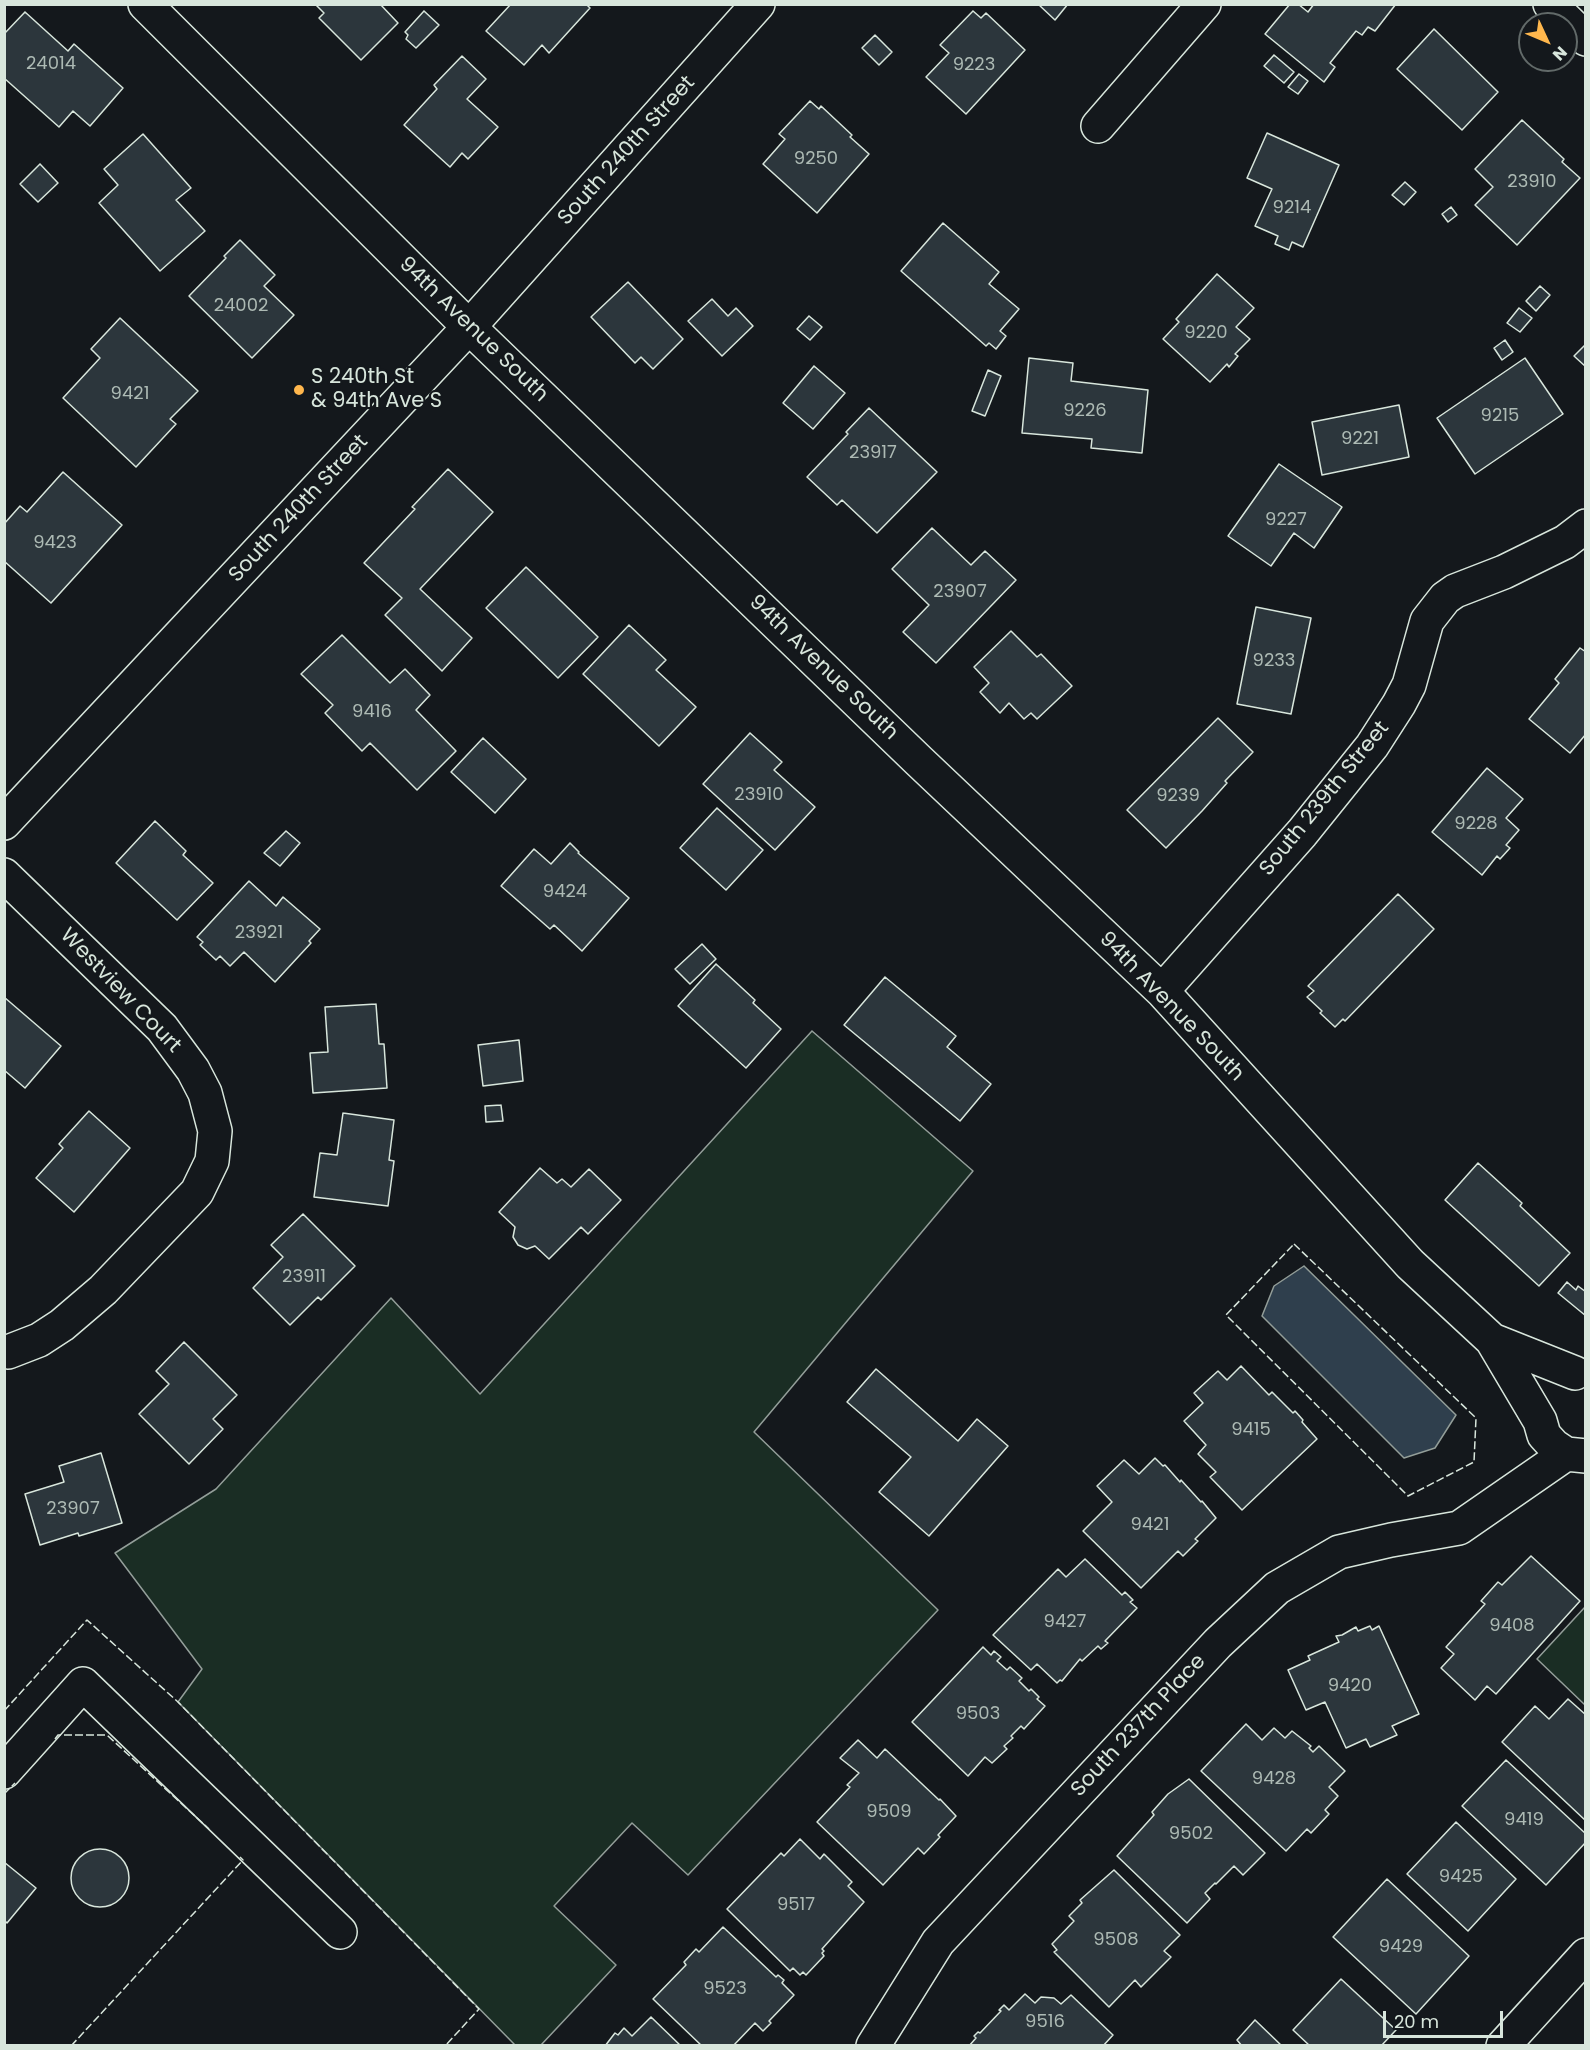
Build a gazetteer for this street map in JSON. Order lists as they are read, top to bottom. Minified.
{"streets":{"street":["South 240th Street","94th Avenue South","South 239th Street","Westview Court","South 237th Place"]},"crossings":[["South 240th Street","94th Avenue South"],["94th Avenue South","South 239th Street"],["94th Avenue South","South 237th Place"]],"places":["S 240th St & 94th Ave S"],"house_numbers":["24014","9223","9250","23910","9214","24002","9220","9421","9226","9215","9221","23917","9227","9423","23907","9233","9416","23910","9239","9228","9424","23921","23911","9415","23907","9421","9427","9408","9420","9503","9428","9509","9419","9502","9425","9517","9508","9429","9523","9516"],"scale_bar":"20 m","north":"bottom right"}
